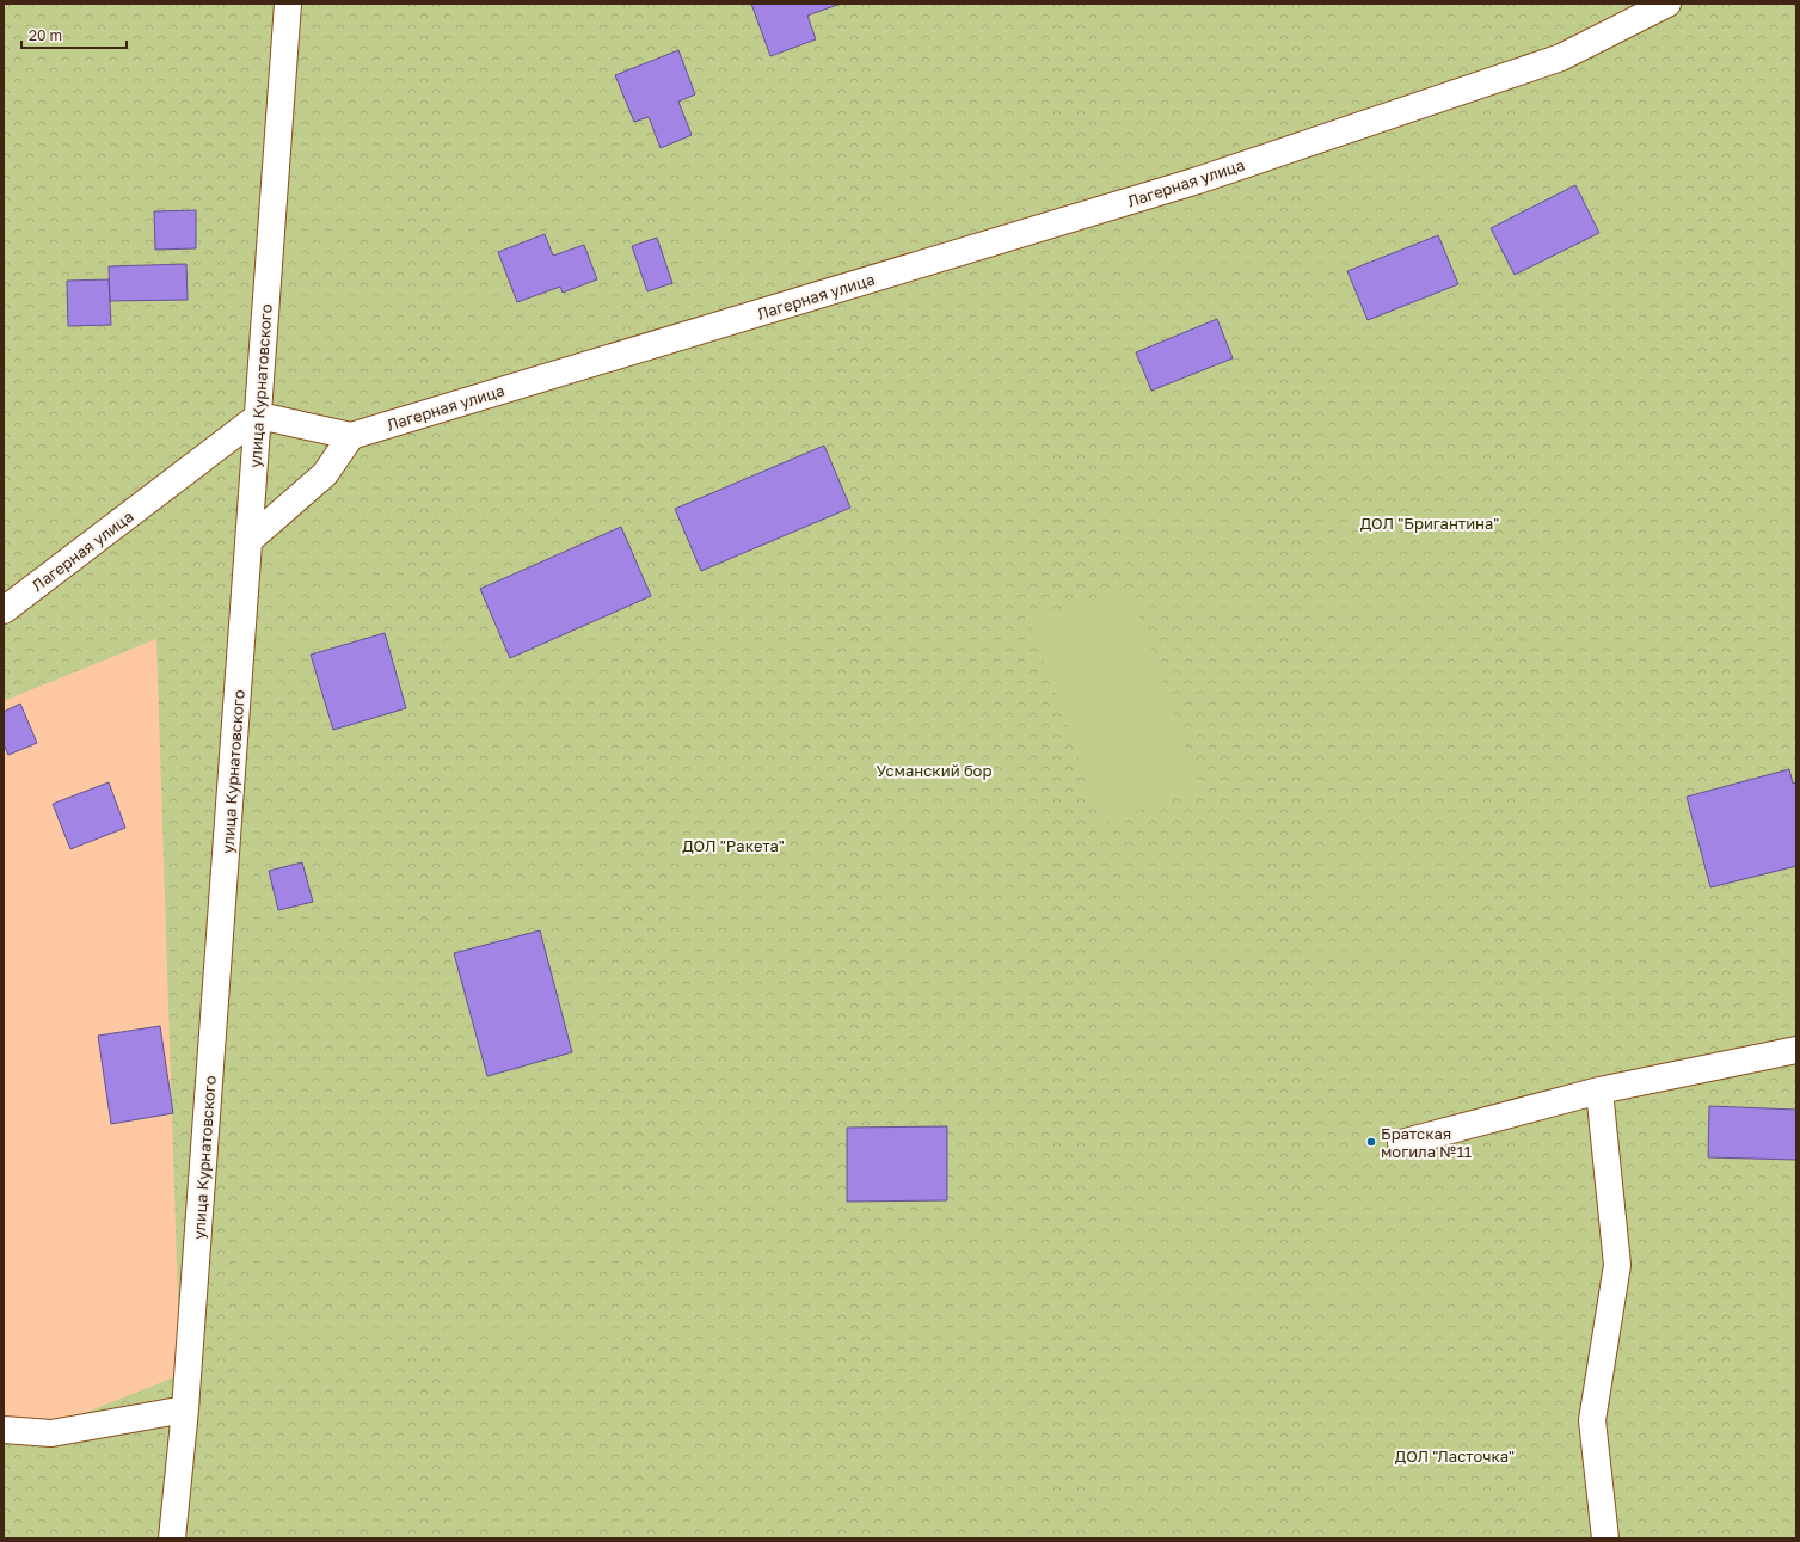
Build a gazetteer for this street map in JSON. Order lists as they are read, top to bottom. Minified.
{"streets":{"street":["Лагерная улица","улица Курнатовского"]},"crossings":[["Лагерная улица","улица Курнатовского"]],"parks":["ДОЛ \"Бригантина\"","Усманский бор","ДОЛ \"Ракета\"","ДОЛ \"Ласточка\""],"places":["Братская могила №11"],"scale_bar":"20 m"}
